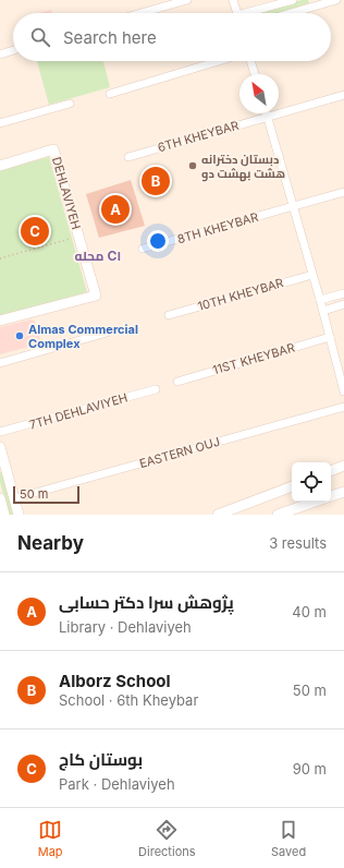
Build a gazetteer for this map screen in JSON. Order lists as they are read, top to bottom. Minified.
{"streets":{"street":["6TH KHEYBAR","DEHLAVIYEH","8TH KHEYBAR","10TH KHEYBAR","11ST KHEYBAR","7TH DEHLAVIYEH","EASTERN OUJ"]},"districts":["محله C۱"],"places":["دبستان دخترانه هشت بهشت دو","Almas Commercial Complex"],"scale_bar":"50 m","north":"top left","page":{"search":"Search here","pins":["B","A","C"],"scale":"50 m","heading":["Nearby","3 results"],"list":[{"mark":"A","name":"پژوهش سرا دکتر حسابی","note":"Library · Dehlaviyeh","value":"40 m"},{"mark":"B","name":"Alborz School","note":"School · 6th Kheybar","value":"50 m"},{"mark":"C","name":"بوستان کاج","note":"Park · Dehlaviyeh","value":"90 m"}],"nav":["Map","Directions","Saved"]}}
